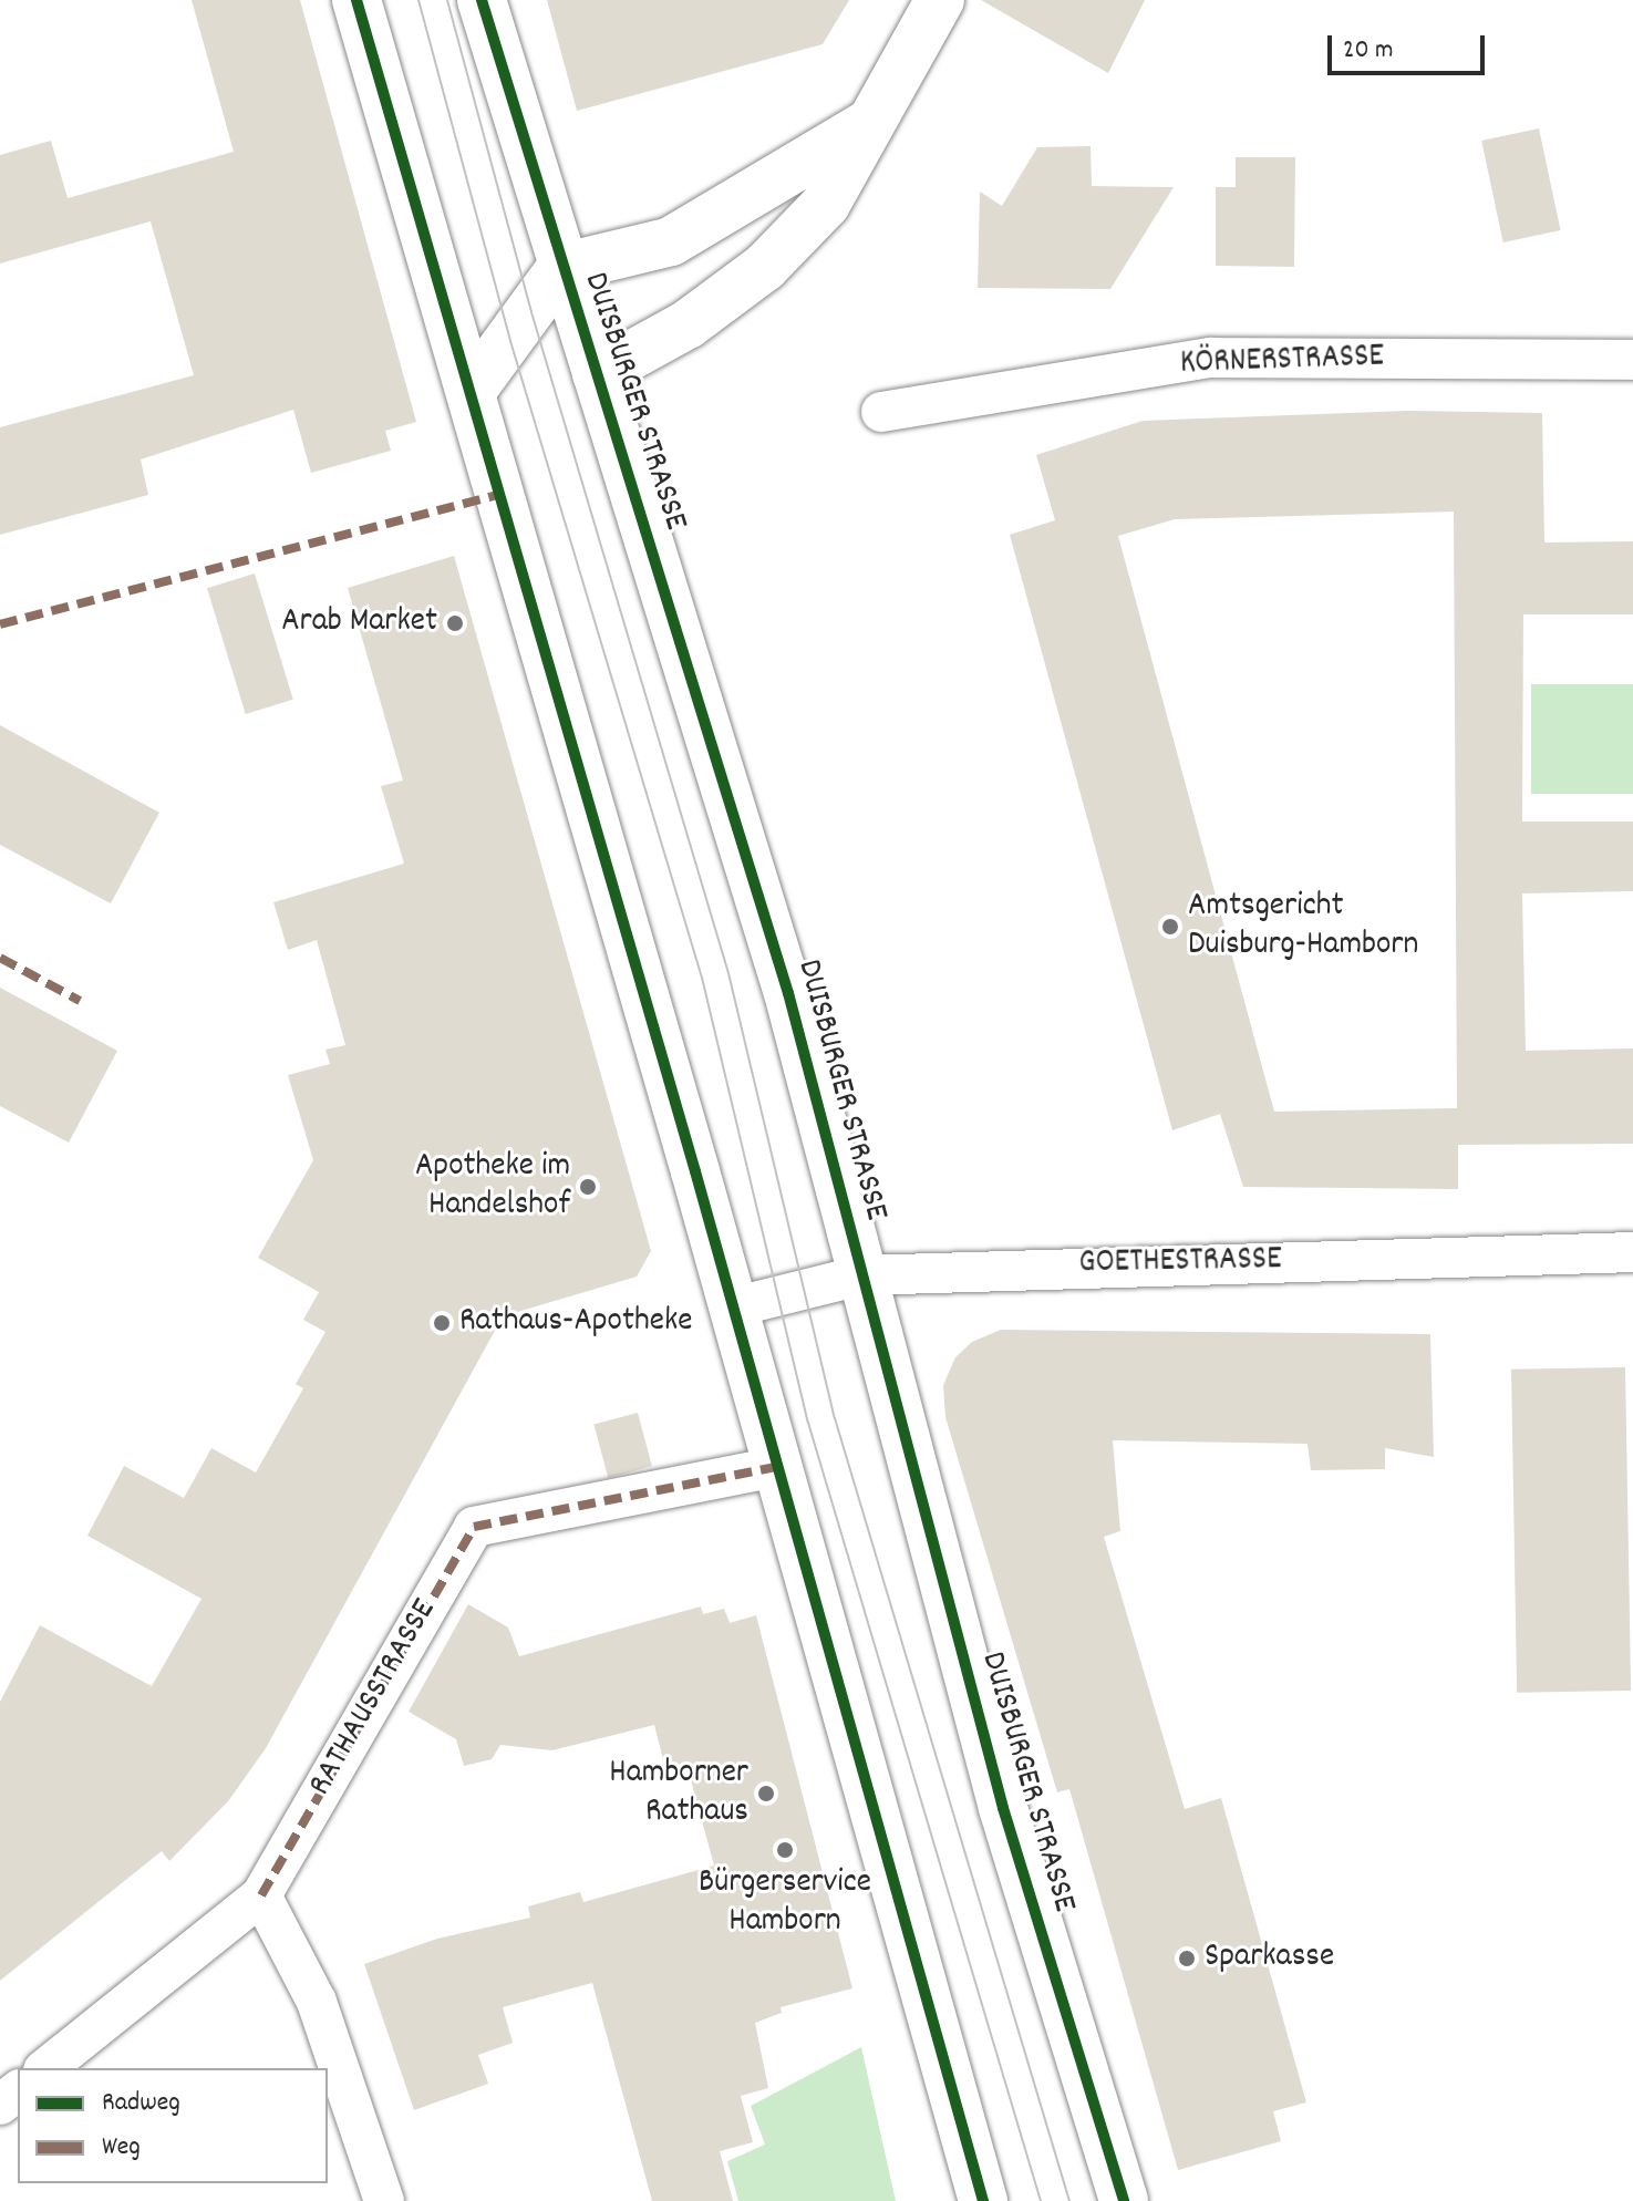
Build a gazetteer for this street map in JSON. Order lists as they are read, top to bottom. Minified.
{"streets":{"main road":["DUISBURGER STRASSE"],"street":["KÖRNERSTRASSE","GOETHESTRASSE","RATHAUSSTRASSE"]},"crossings":[["DUISBURGER STRASSE","GOETHESTRASSE"]],"places":["Arab Market","Amtsgericht Duisburg-Hamborn","Apotheke im Handelshof","Rathaus-Apotheke","Hamborner Rathaus","Bürgerservice Hamborn","Sparkasse"],"legend":["Radweg","Weg"],"scale_bar":"20 m"}
